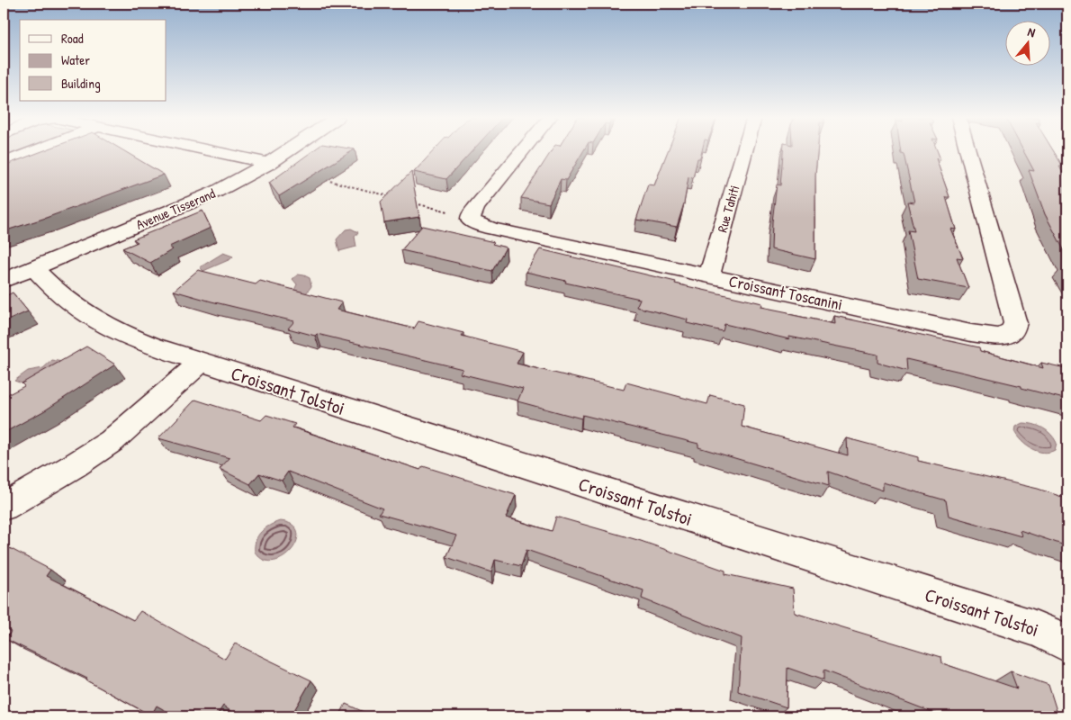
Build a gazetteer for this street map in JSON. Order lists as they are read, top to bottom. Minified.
{"streets":{"street":["Avenue Tisserand","Rue Tahiti","Croissant Toscanini","Croissant Tolstoi"]},"crossings":[["Avenue Tisserand","Croissant Tolstoi"],["Rue Tahiti","Croissant Toscanini"]],"legend":["Road","Water","Building"],"north":"top"}
